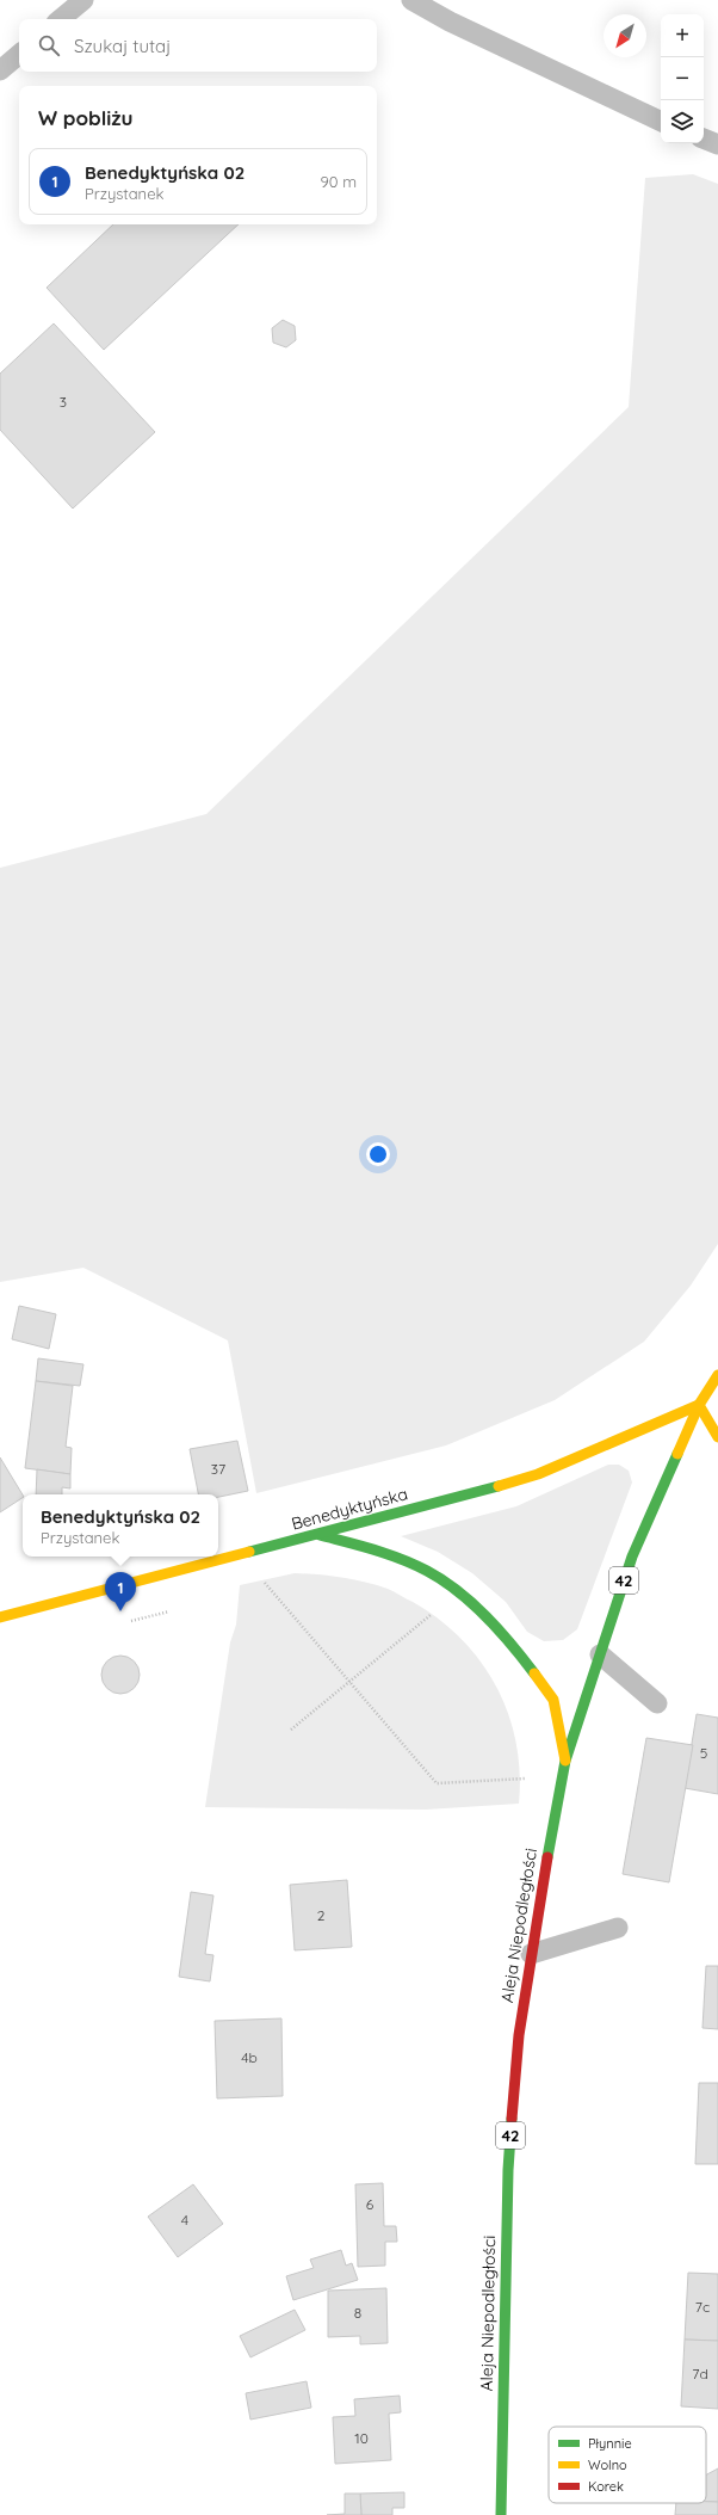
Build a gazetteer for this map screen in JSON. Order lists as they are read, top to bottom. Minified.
{"streets":{"main road":["Benedyktyńska","42","Aleja Niepodległości"]},"crossings":[["Benedyktyńska","42"],["Benedyktyńska","Aleja Niepodległości"],["42","Aleja Niepodległości"]],"house_numbers":["3","37","5","2","4b","6","4","7c","8","7d","10"],"legend":["Płynnie","Wolno","Korek"],"north":"bottom left","page":{"map_buttons":["+","−"],"search":"Szukaj tutaj","heading":"W pobliżu","list":[{"mark":"1","name":"Benedyktyńska 02","note":"Przystanek","value":"90 m"}],"popup":["Benedyktyńska 02","Przystanek"],"pins":"1"}}
